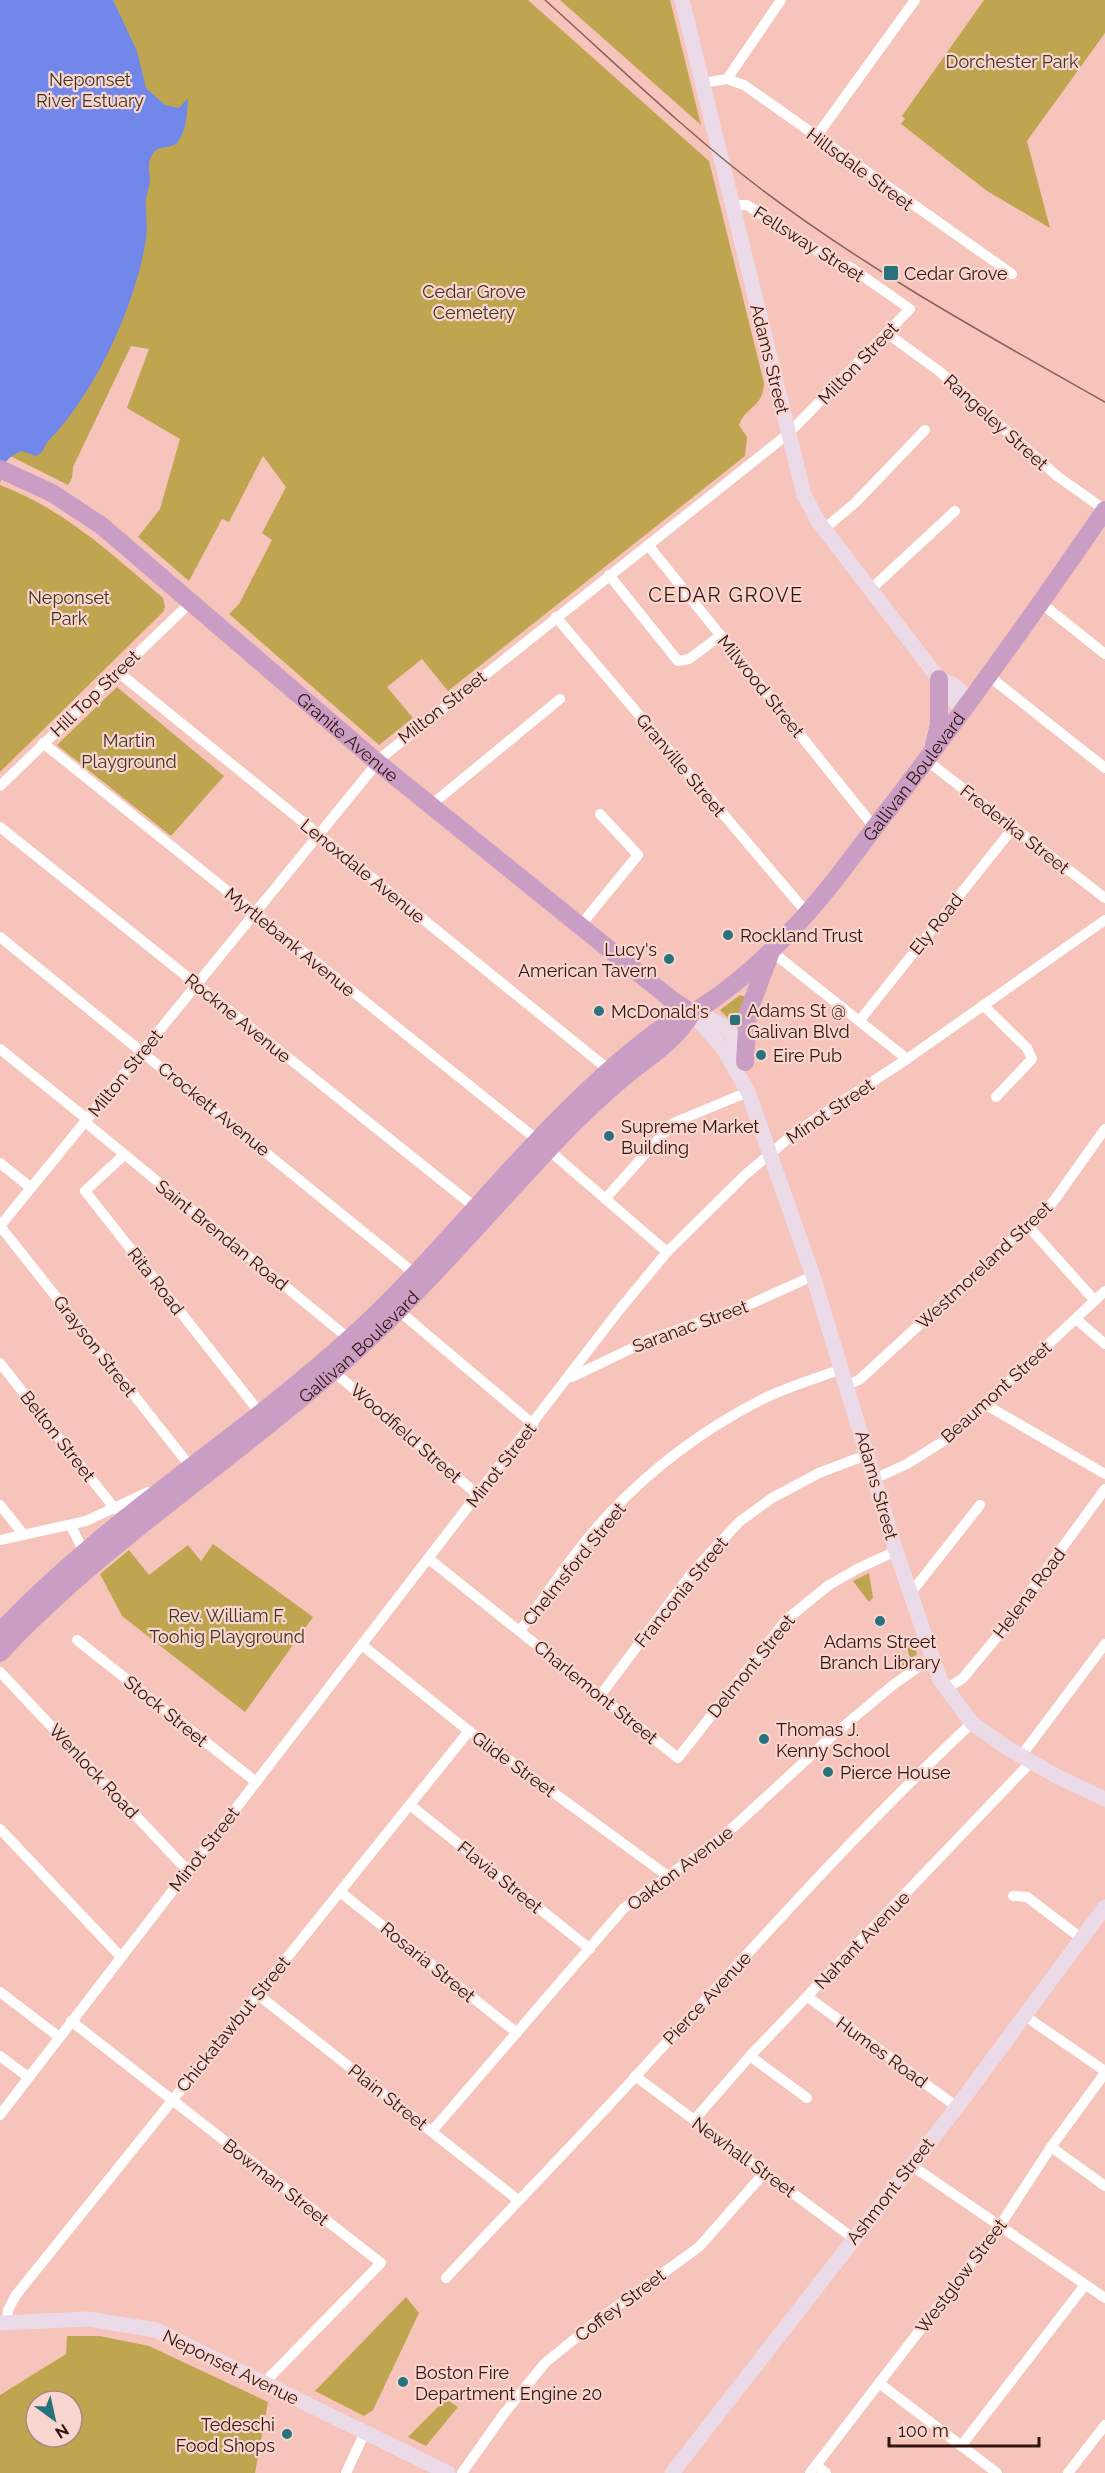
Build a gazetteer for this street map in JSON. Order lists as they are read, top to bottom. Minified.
{"streets":{"highway":["Granite Avenue","Gallivan Boulevard"],"main road":["Adams Street","Ashmont Street","Neponset Avenue"],"street":["Hillsdale Street","Fellsway Street","Milton Street","Rangeley Street","Milwood Street","Hill Top Street","Granville Street","Frederika Street","Lenoxdale Avenue","Ely Road","Myrtlebank Avenue","Rockne Avenue","Crockett Avenue","Minot Street","Saint Brendan Road","Westmoreland Street","Rita Road","Saranac Street","Grayson Street","Beaumont Street","Woodfield Street","Belton Street","Chelmsford Street","Franconia Street","Helena Road","Delmont Street","Charlemont Street","Stock Street","Glide Street","Wenlock Road","Oakton Avenue","Flavia Street","Nahant Avenue","Rosaria Street","Pierce Avenue","Chickatawbut Street","Humes Road","Plain Street","Newhall Street","Bowman Street","Westglow Street","Coffey Street"]},"crossings":[["Fellsway Street","Adams Street"],["Fellsway Street","Milton Street"],["Adams Street","Milton Street"],["Adams Street","Granite Avenue"],["Adams Street","Gallivan Boulevard"],["Adams Street","Minot Street"],["Adams Street","Westmoreland Street"],["Adams Street","Saranac Street"],["Adams Street","Beaumont Street"],["Adams Street","Chelmsford Street"],["Adams Street","Franconia Street"],["Adams Street","Helena Road"],["Adams Street","Delmont Street"],["Adams Street","Oakton Avenue"],["Adams Street","Nahant Avenue"],["Adams Street","Pierce Avenue"],["Milton Street","Rangeley Street"],["Milton Street","Milwood Street"],["Milton Street","Granite Avenue"],["Milton Street","Granville Street"],["Milton Street","Lenoxdale Avenue"],["Milton Street","Myrtlebank Avenue"],["Milton Street","Rockne Avenue"],["Milton Street","Crockett Avenue"],["Milton Street","Saint Brendan Road"],["Milton Street","Grayson Street"],["Rangeley Street","Gallivan Boulevard"],["Milwood Street","Gallivan Boulevard"],["Hill Top Street","Granite Avenue"],["Hill Top Street","Lenoxdale Avenue"],["Hill Top Street","Myrtlebank Avenue"],["Granite Avenue","Gallivan Boulevard"],["Granville Street","Gallivan Boulevard"],["Gallivan Boulevard","Frederika Street"],["Gallivan Boulevard","Lenoxdale Avenue"],["Gallivan Boulevard","Myrtlebank Avenue"],["Gallivan Boulevard","Rockne Avenue"],["Gallivan Boulevard","Crockett Avenue"],["Gallivan Boulevard","Saint Brendan Road"],["Gallivan Boulevard","Rita Road"],["Gallivan Boulevard","Grayson Street"],["Gallivan Boulevard","Woodfield Street"],["Gallivan Boulevard","Belton Street"],["Frederika Street","Ely Road"],["Myrtlebank Avenue","Minot Street"],["Minot Street","Saranac Street"],["Minot Street","Woodfield Street"],["Minot Street","Charlemont Street"],["Minot Street","Stock Street"],["Minot Street","Glide Street"],["Minot Street","Wenlock Road"],["Minot Street","Bowman Street"],["Saint Brendan Road","Rita Road"],["Chelmsford Street","Charlemont Street"],["Franconia Street","Charlemont Street"],["Delmont Street","Charlemont Street"],["Glide Street","Oakton Avenue"],["Glide Street","Chickatawbut Street"],["Oakton Avenue","Flavia Street"],["Oakton Avenue","Rosaria Street"],["Oakton Avenue","Plain Street"],["Flavia Street","Chickatawbut Street"],["Nahant Avenue","Humes Road"],["Nahant Avenue","Newhall Street"],["Rosaria Street","Chickatawbut Street"],["Pierce Avenue","Plain Street"],["Pierce Avenue","Newhall Street"],["Chickatawbut Street","Plain Street"],["Chickatawbut Street","Bowman Street"],["Chickatawbut Street","Neponset Avenue"],["Humes Road","Ashmont Street"],["Newhall Street","Ashmont Street"],["Newhall Street","Coffey Street"],["Bowman Street","Neponset Avenue"]],"districts":["CEDAR GROVE"],"parks":["Dorchester Park","Neponset River Estuary","Cedar Grove Cemetery","Neponset Park","Martin Playground","Rev. William F. Toohig Playground"],"places":{"transit":["Cedar Grove","Adams St @ Galivan Blvd"],"other":["Rockland Trust","Lucy's American Tavern","McDonald's","Eire Pub","Supreme Market Building","Adams Street Branch Library","Thomas J. Kenny School","Pierce House","Boston Fire Department Engine 20","Tedeschi Food Shops"]},"scale_bar":"100 m","north":"bottom right"}
